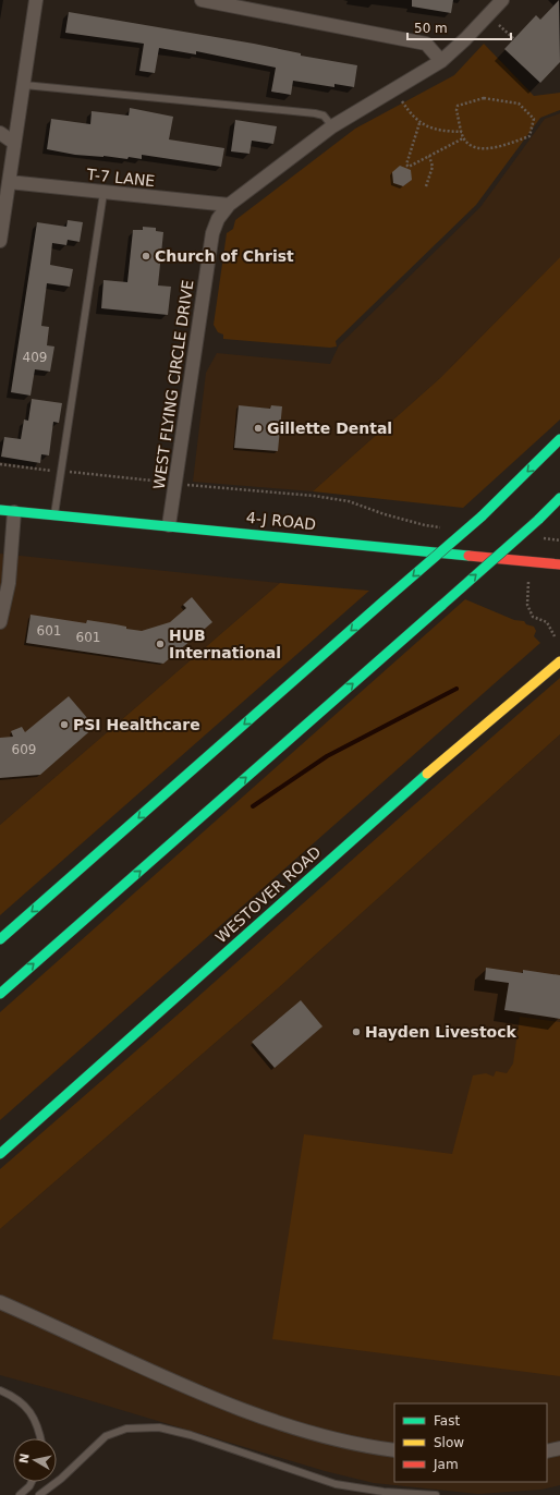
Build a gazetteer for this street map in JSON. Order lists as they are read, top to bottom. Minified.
{"streets":{"main road":["4-J ROAD","WESTOVER ROAD"],"street":["T-7 LANE","WEST FLYING CIRCLE DRIVE"]},"crossings":[["T-7 LANE","WEST FLYING CIRCLE DRIVE"],["WEST FLYING CIRCLE DRIVE","4-J ROAD"]],"places":["Church of Christ","Gillette Dental","HUB International","PSI Healthcare","Hayden Livestock"],"house_numbers":["409","601","601","609"],"legend":["Fast","Slow","Jam"],"scale_bar":"50 m","north":"left"}
